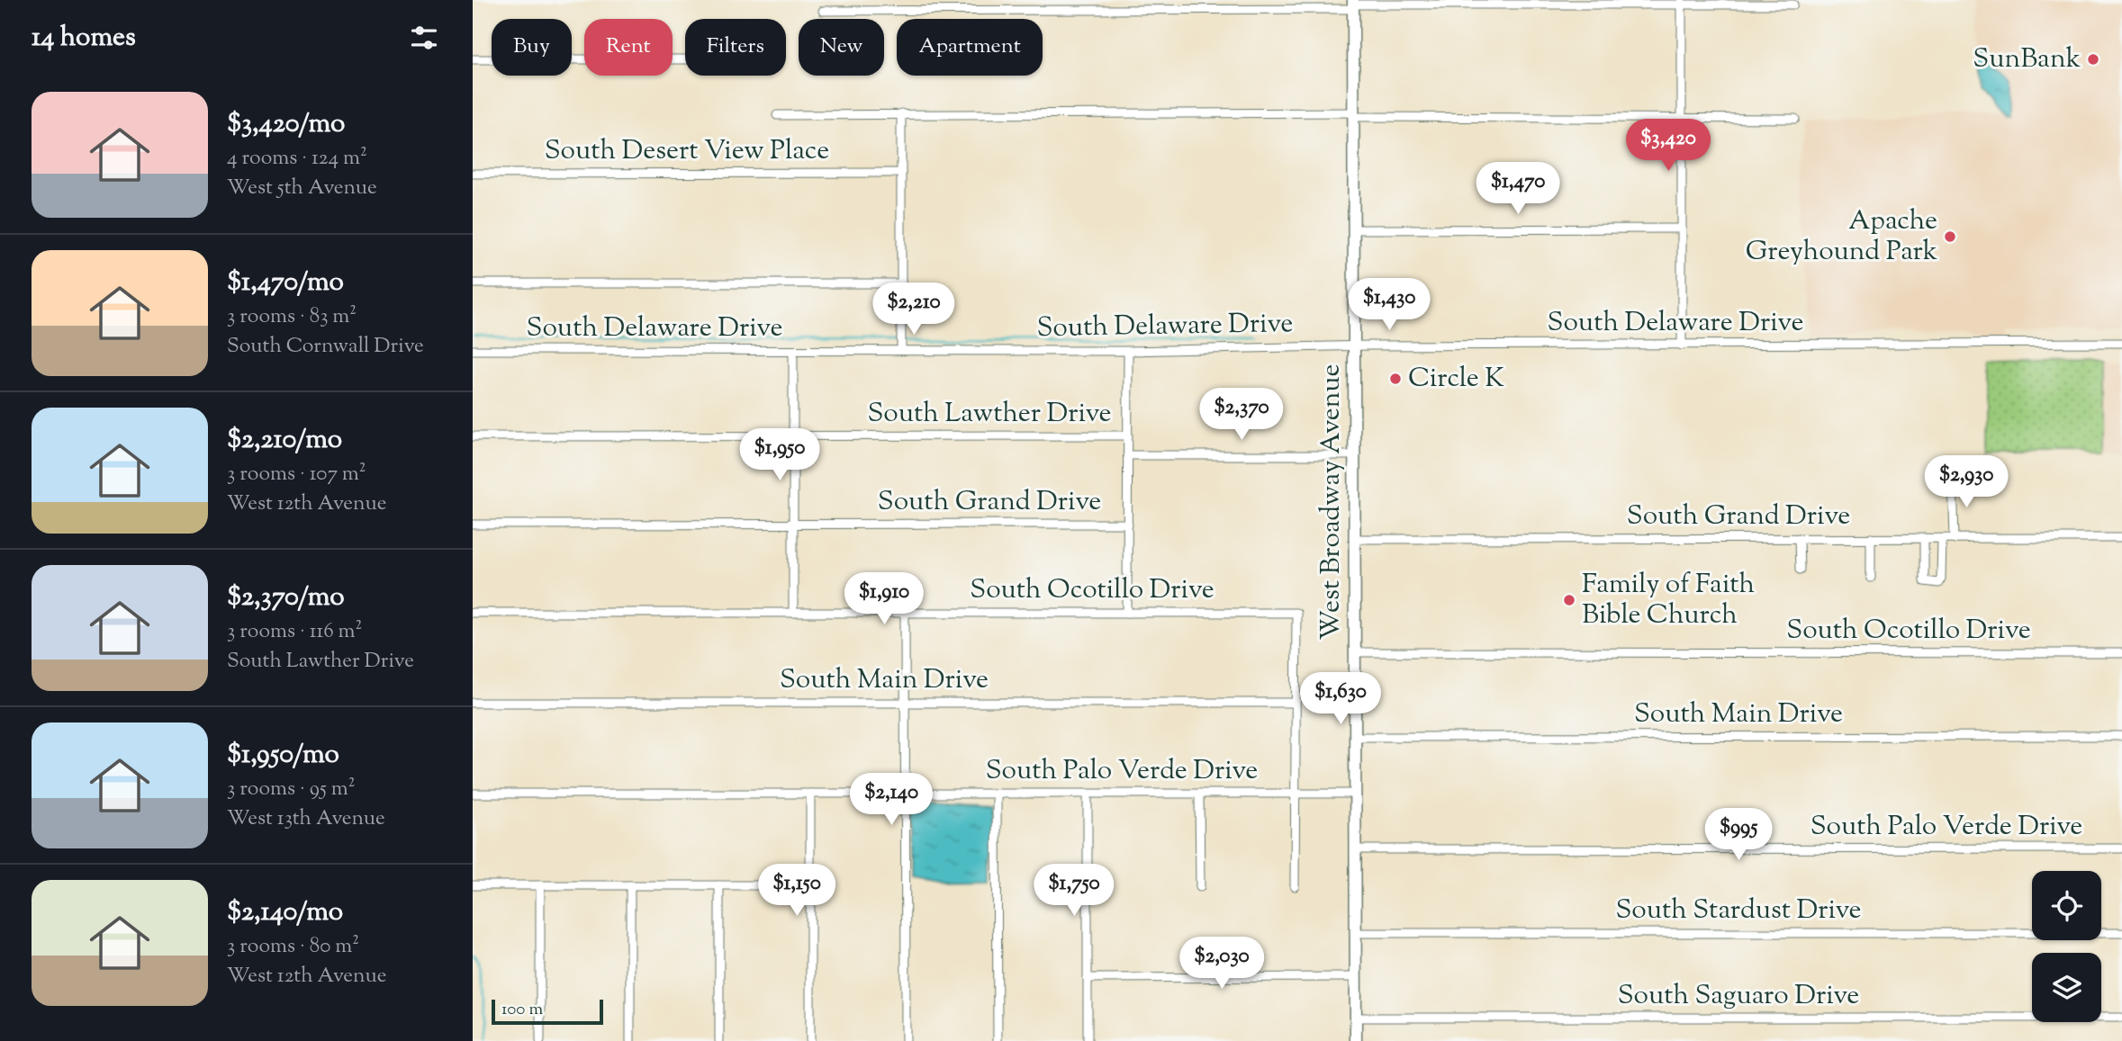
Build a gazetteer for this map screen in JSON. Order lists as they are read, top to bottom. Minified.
{"streets":{"main road":["West Broadway Avenue"],"street":["South Desert View Place","South Delaware Drive","South Lawther Drive","South Grand Drive","South Ocotillo Drive","South Main Drive","South Palo Verde Drive","South Stardust Drive","South Saguaro Drive"]},"crossings":[["South Delaware Drive","West Broadway Avenue"],["South Lawther Drive","West Broadway Avenue"],["South Grand Drive","West Broadway Avenue"],["West Broadway Avenue","South Ocotillo Drive"],["West Broadway Avenue","South Main Drive"],["West Broadway Avenue","South Palo Verde Drive"],["West Broadway Avenue","South Stardust Drive"],["West Broadway Avenue","South Saguaro Drive"],["South Ocotillo Drive","South Main Drive"]],"places":["SunBank","Apache Greyhound Park","Circle K","Family of Faith Bible Church"],"scale_bar":"100 m","page":{"heading":"14 homes","chip":["Buy","Rent","Filters","New","Apartment"],"list":[{"name":"$3,420/mo","note":"4 rooms · 124 m² · West 5th Avenue"},{"name":"$1,470/mo","note":"3 rooms · 83 m² · South Cornwall Drive"},{"name":"$2,210/mo","note":"3 rooms · 107 m² · West 12th Avenue"},{"name":"$2,370/mo","note":"3 rooms · 116 m² · South Lawther Drive"},{"name":"$1,950/mo","note":"3 rooms · 95 m² · West 13th Avenue"},{"name":"$2,140/mo","note":"3 rooms · 80 m² · West 12th Avenue"}],"price":["$3,420","$1,470","$1,430","$2,210","$2,370","$1,950","$2,930","$1,910","$1,630","$2,140","$995","$1,150","$1,750","$2,030"],"scale":"100 m"}}
